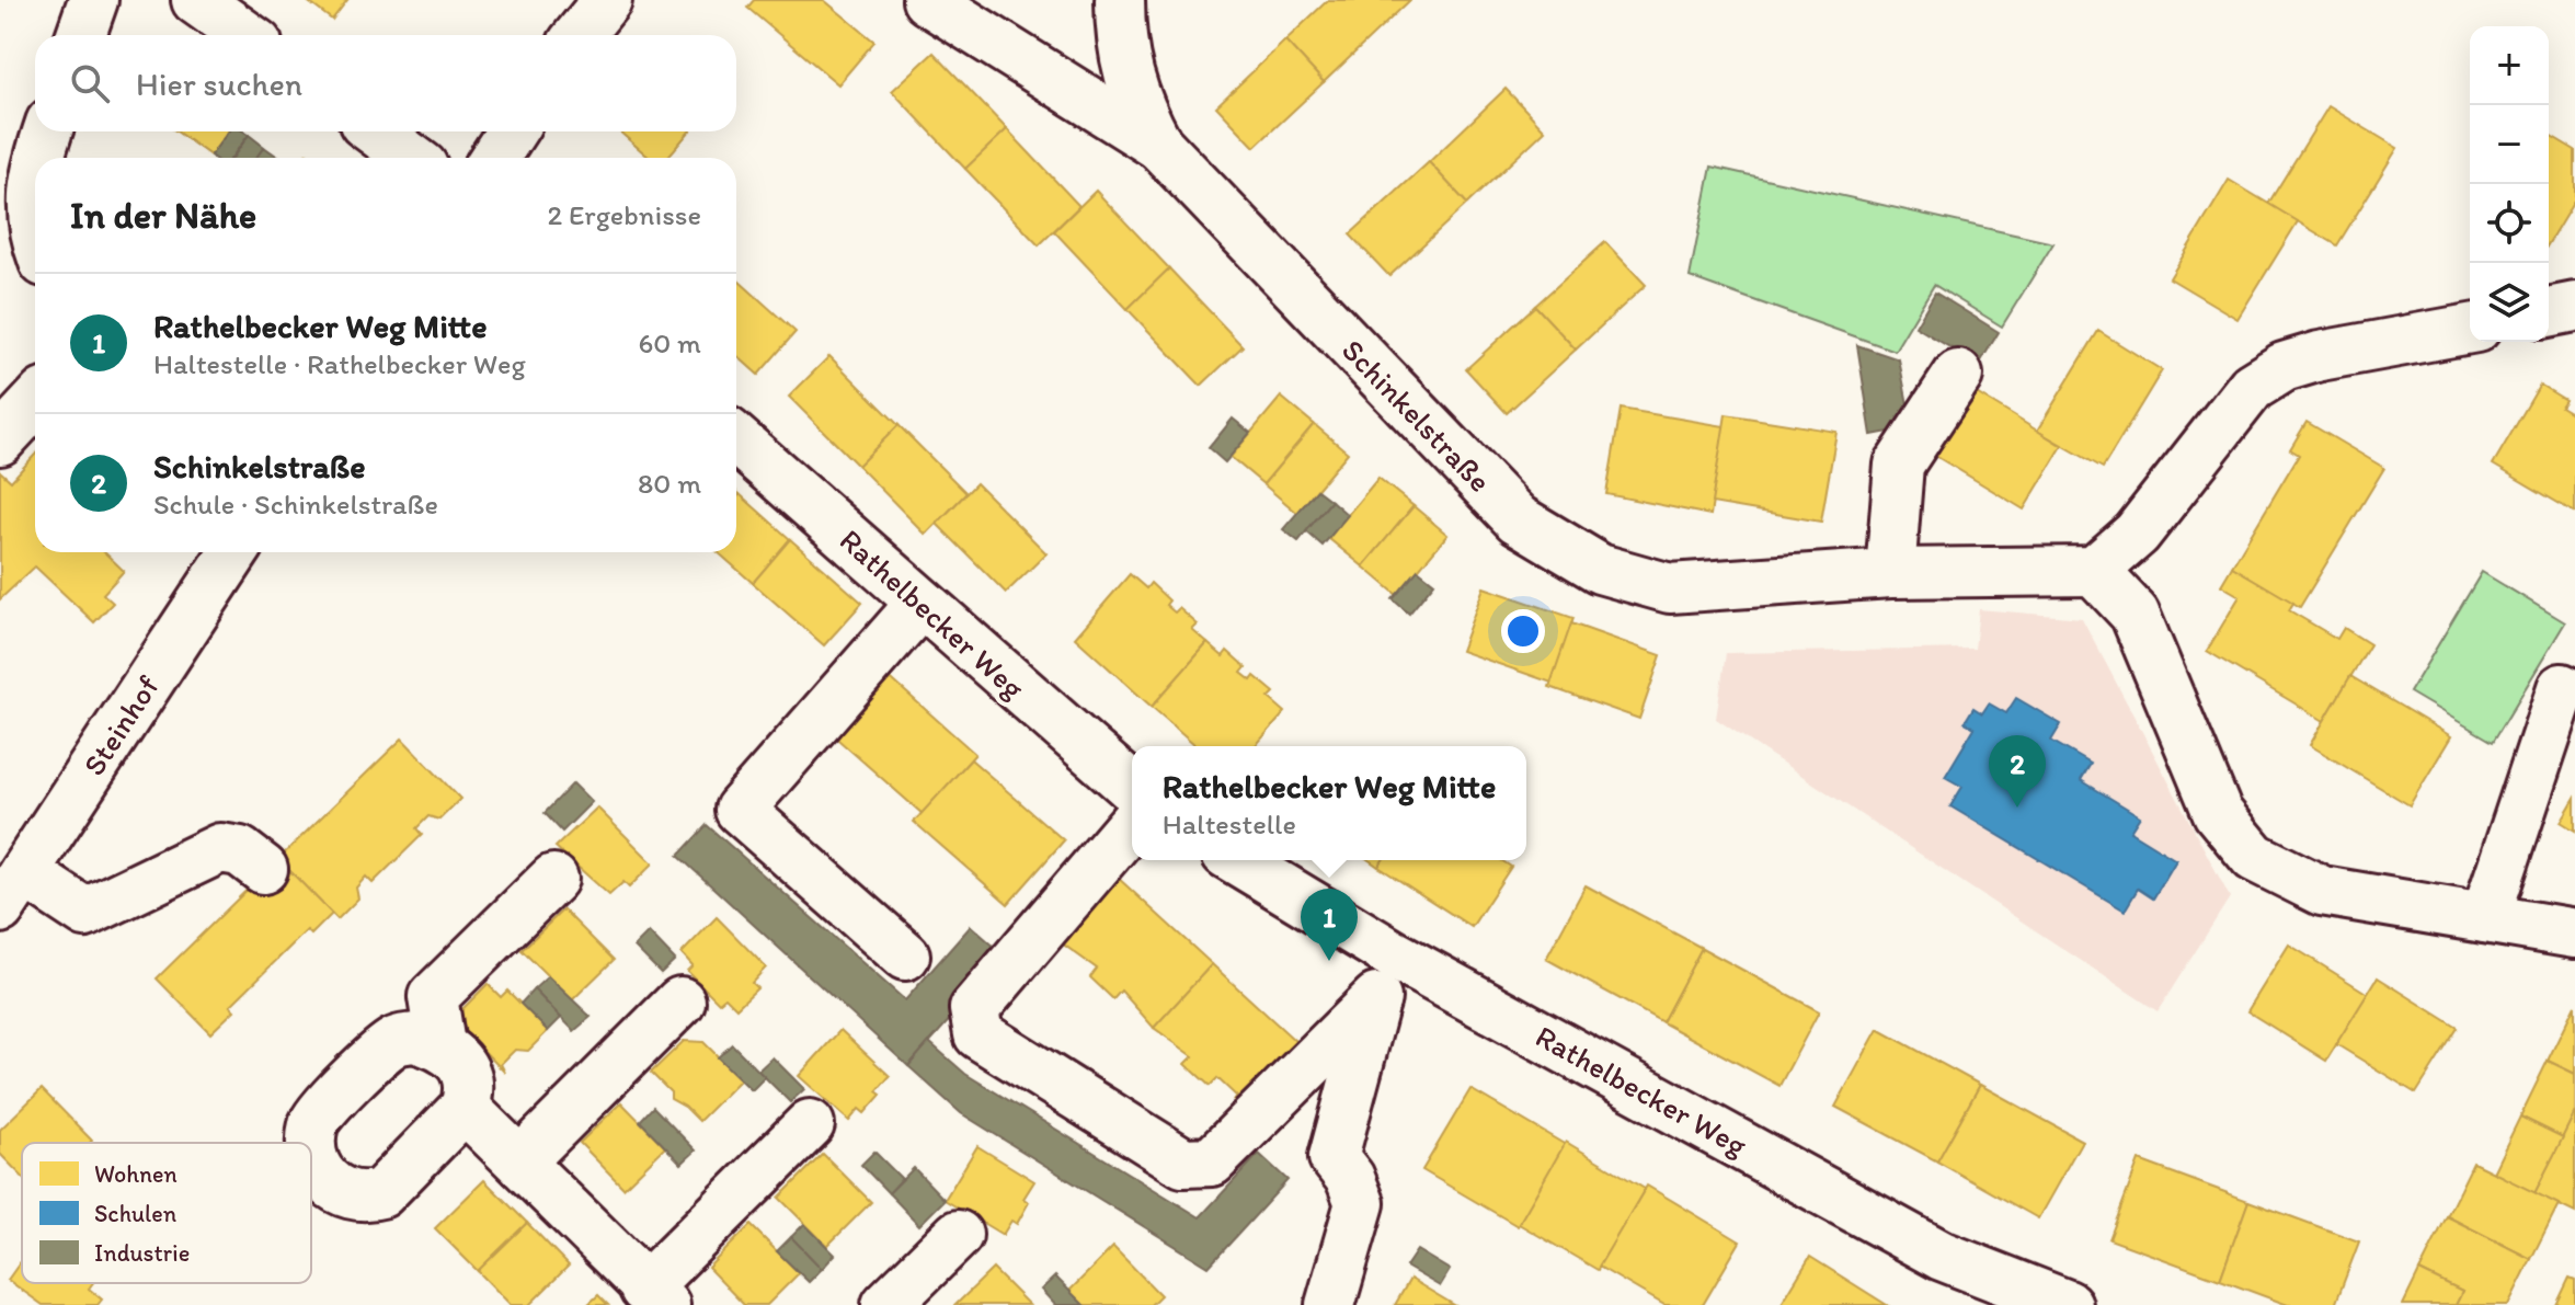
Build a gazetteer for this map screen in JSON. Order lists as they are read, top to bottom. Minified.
{"streets":{"street":["Schinkelstraße","Rathelbecker Weg","Steinhof"]},"legend":["Wohnen","Schulen","Industrie"],"page":{"map_buttons":["+","−"],"search":"Hier suchen","heading":["In der Nähe","2 Ergebnisse"],"list":[{"mark":"1","name":"Rathelbecker Weg Mitte","note":"Haltestelle · Rathelbecker Weg","value":"60 m"},{"mark":"2","name":"Schinkelstraße","note":"Schule · Schinkelstraße","value":"80 m"}],"pins":["2","1"],"popup":["Rathelbecker Weg Mitte","Haltestelle"]}}
